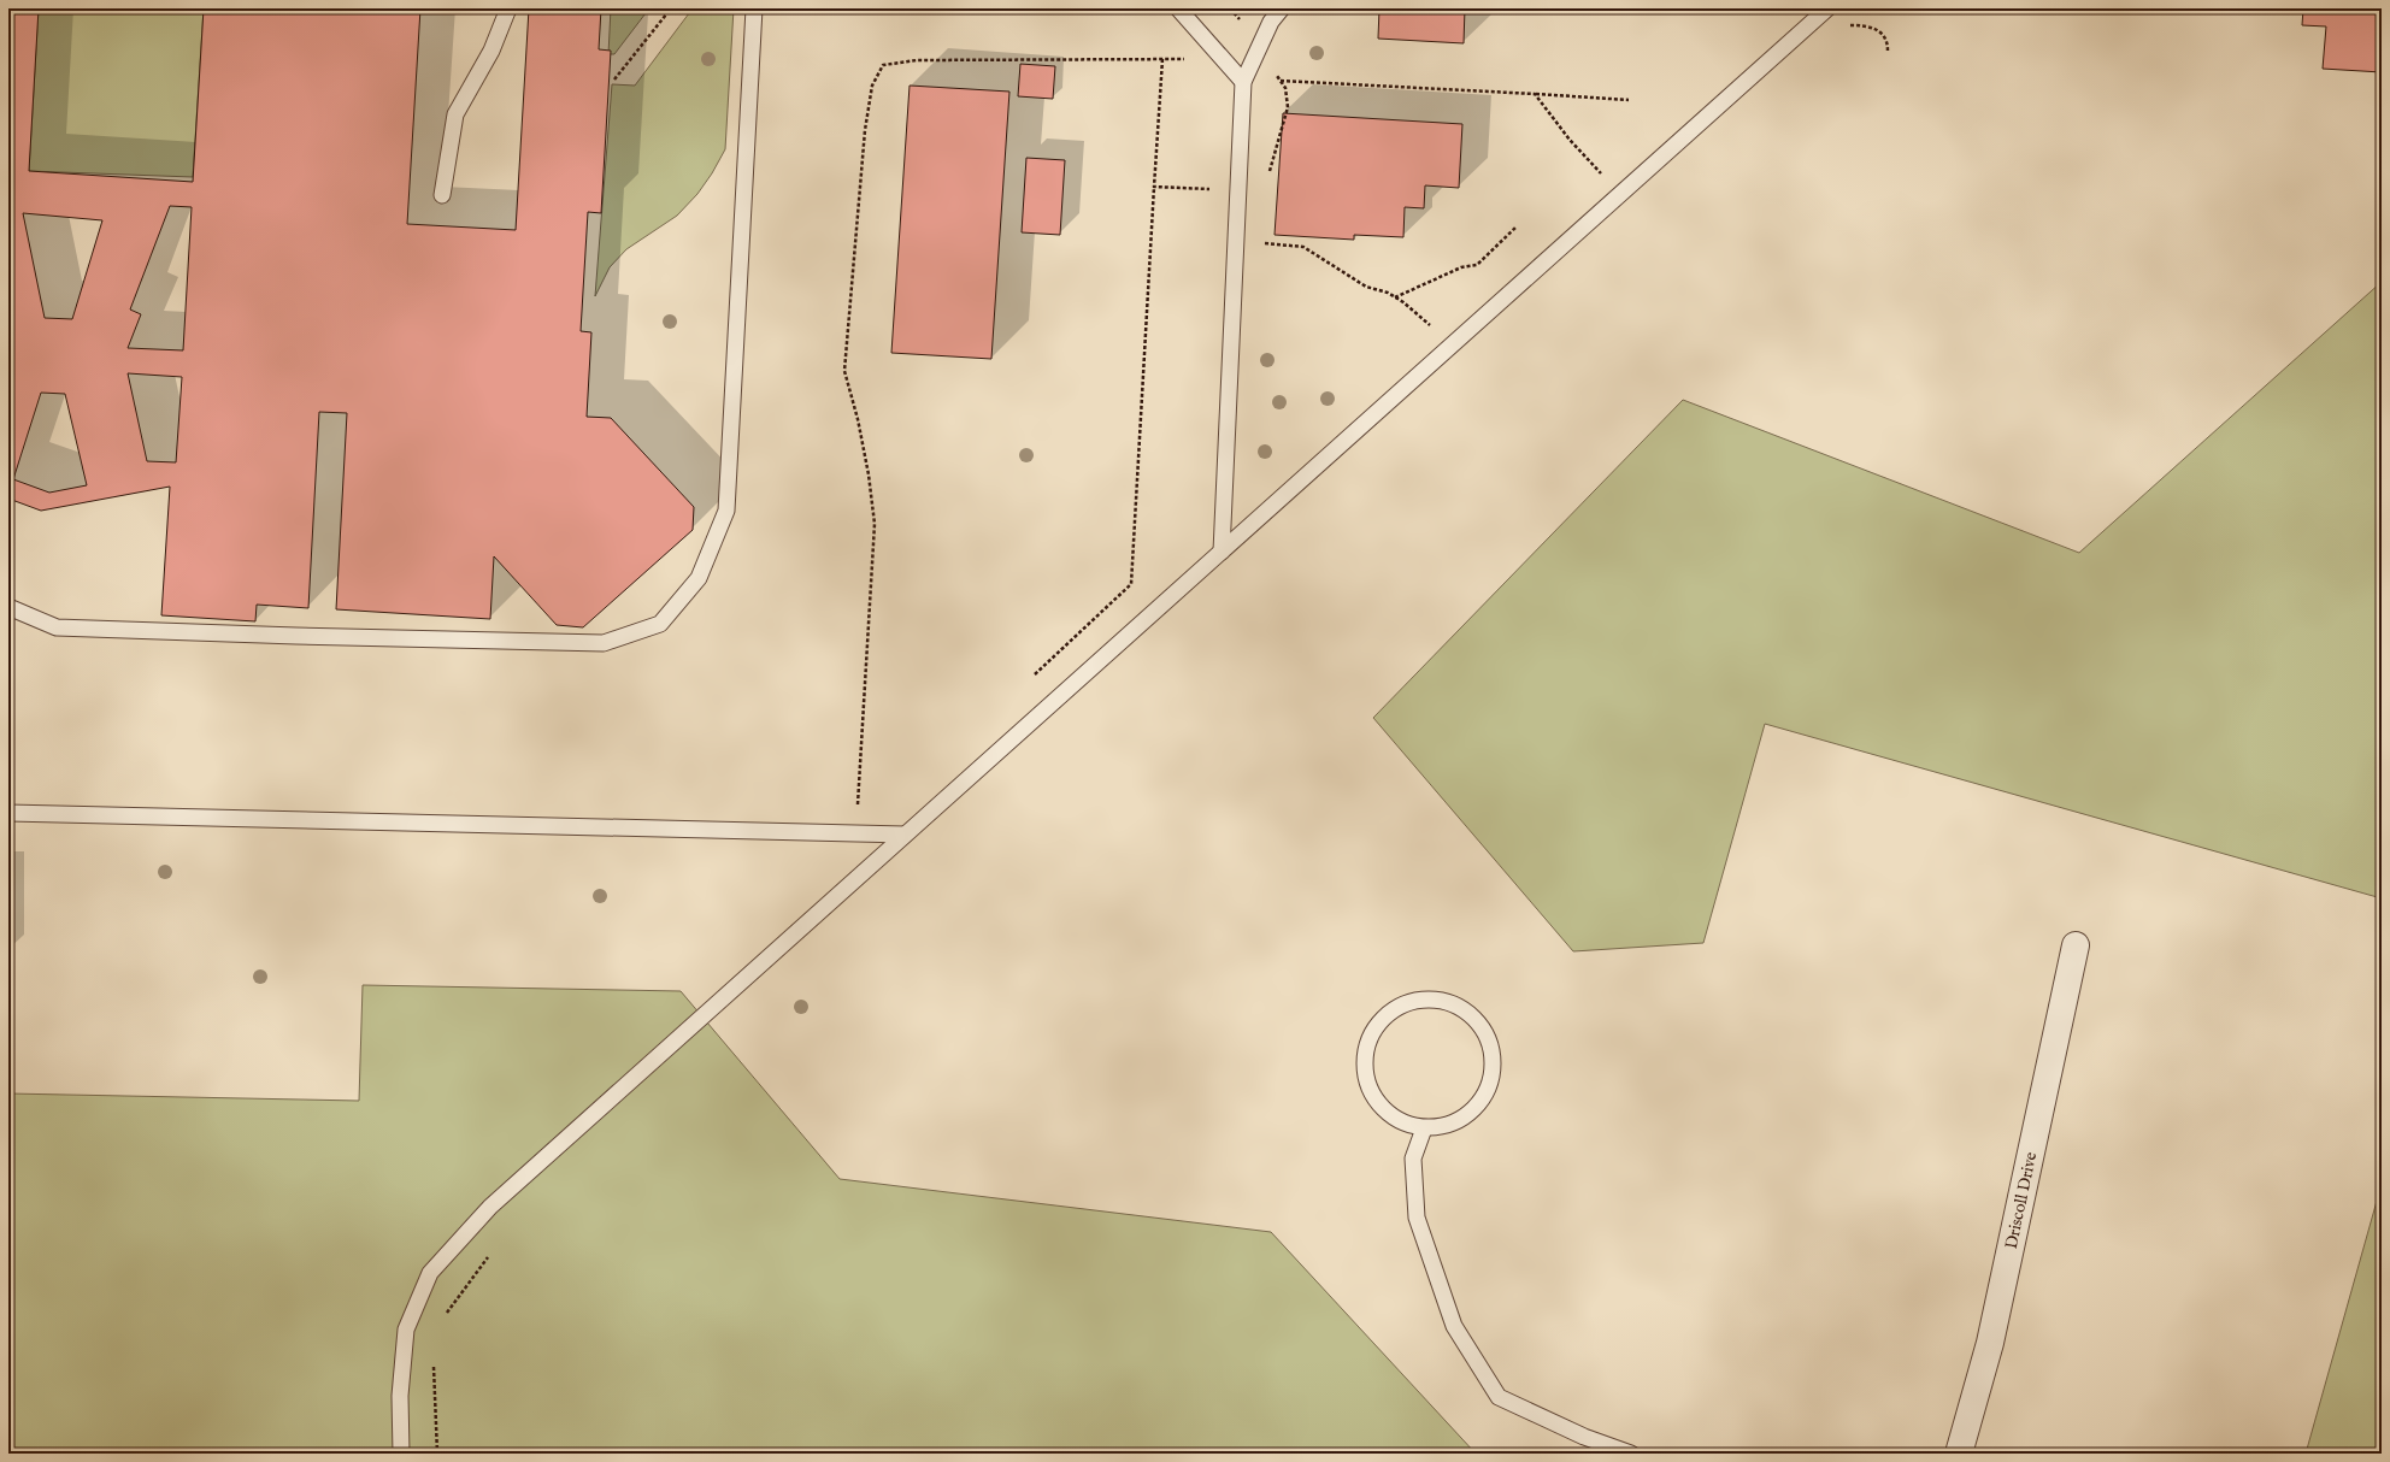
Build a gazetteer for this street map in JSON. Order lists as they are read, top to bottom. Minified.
{"streets":{"street":["Driscoll Drive"]}}
